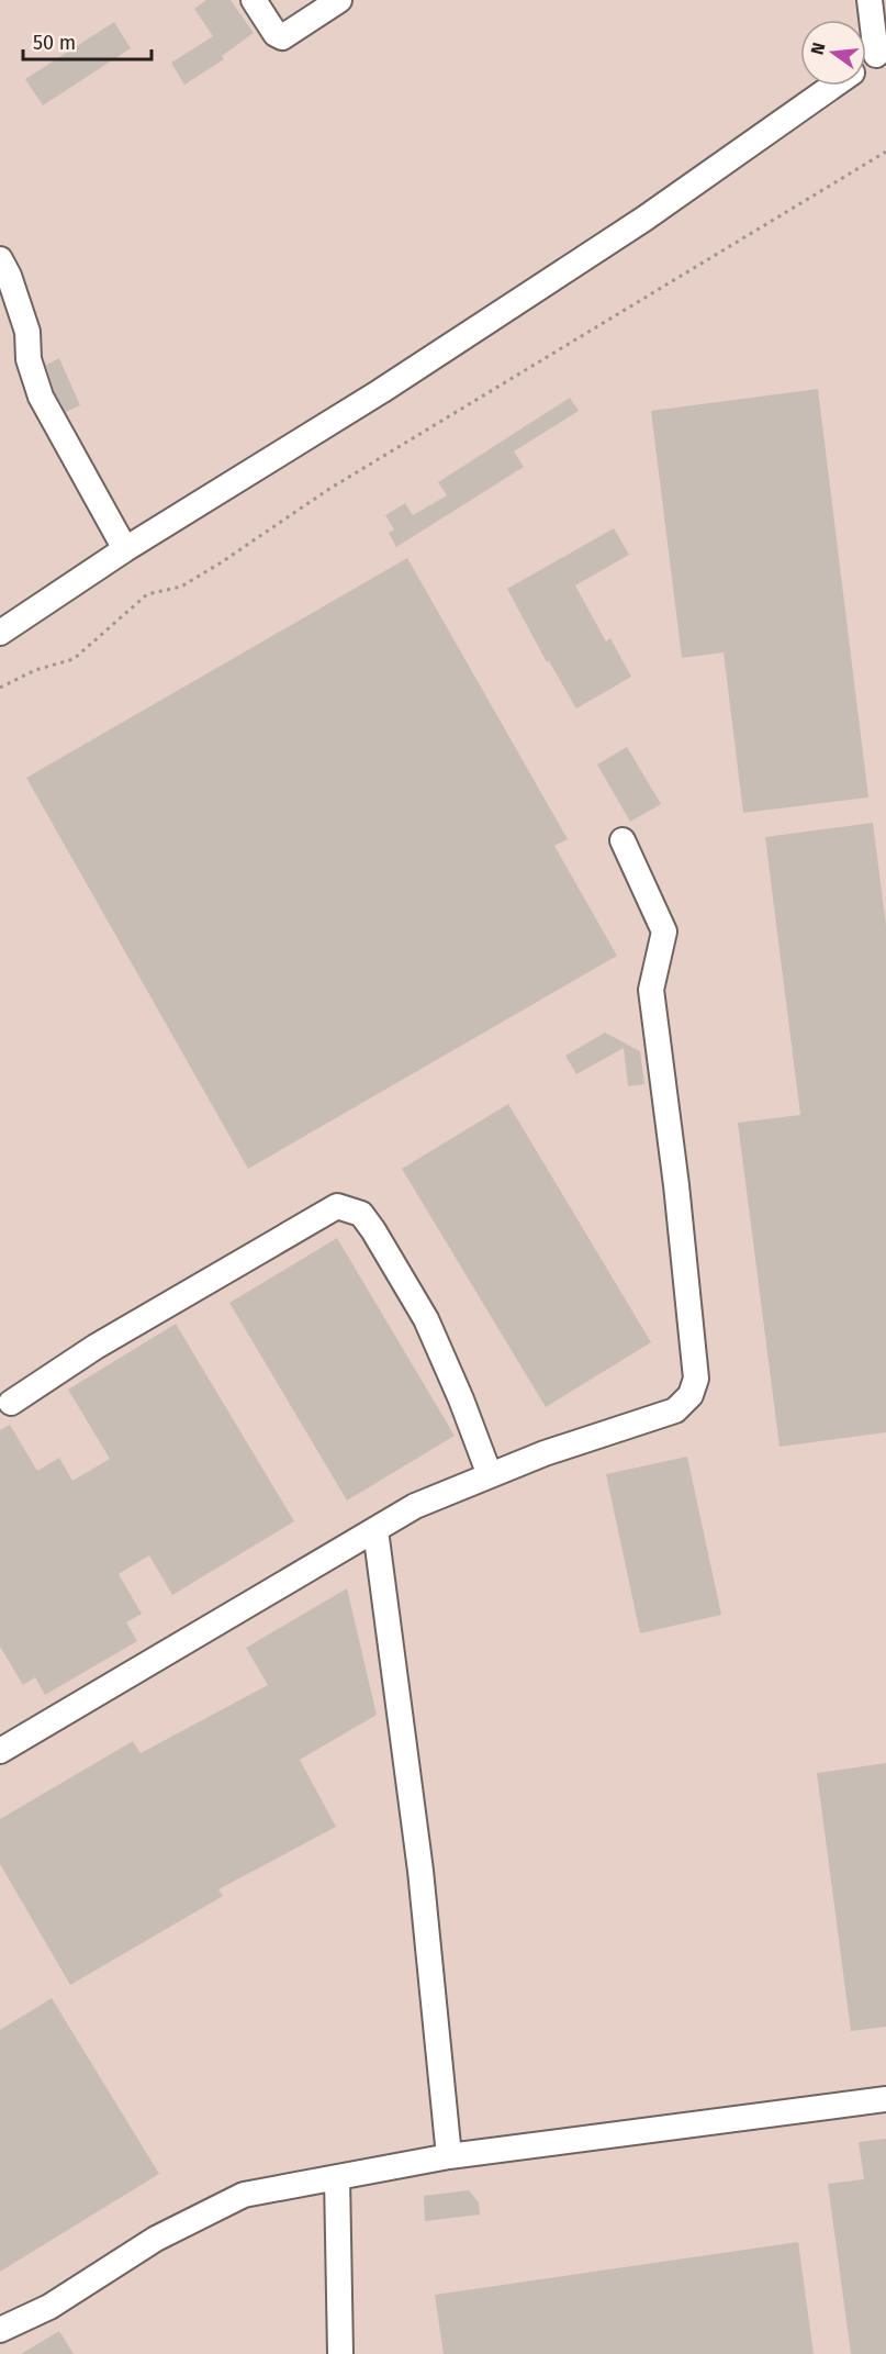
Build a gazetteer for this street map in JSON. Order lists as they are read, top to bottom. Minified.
{"scale_bar":"50 m","north":"left"}
